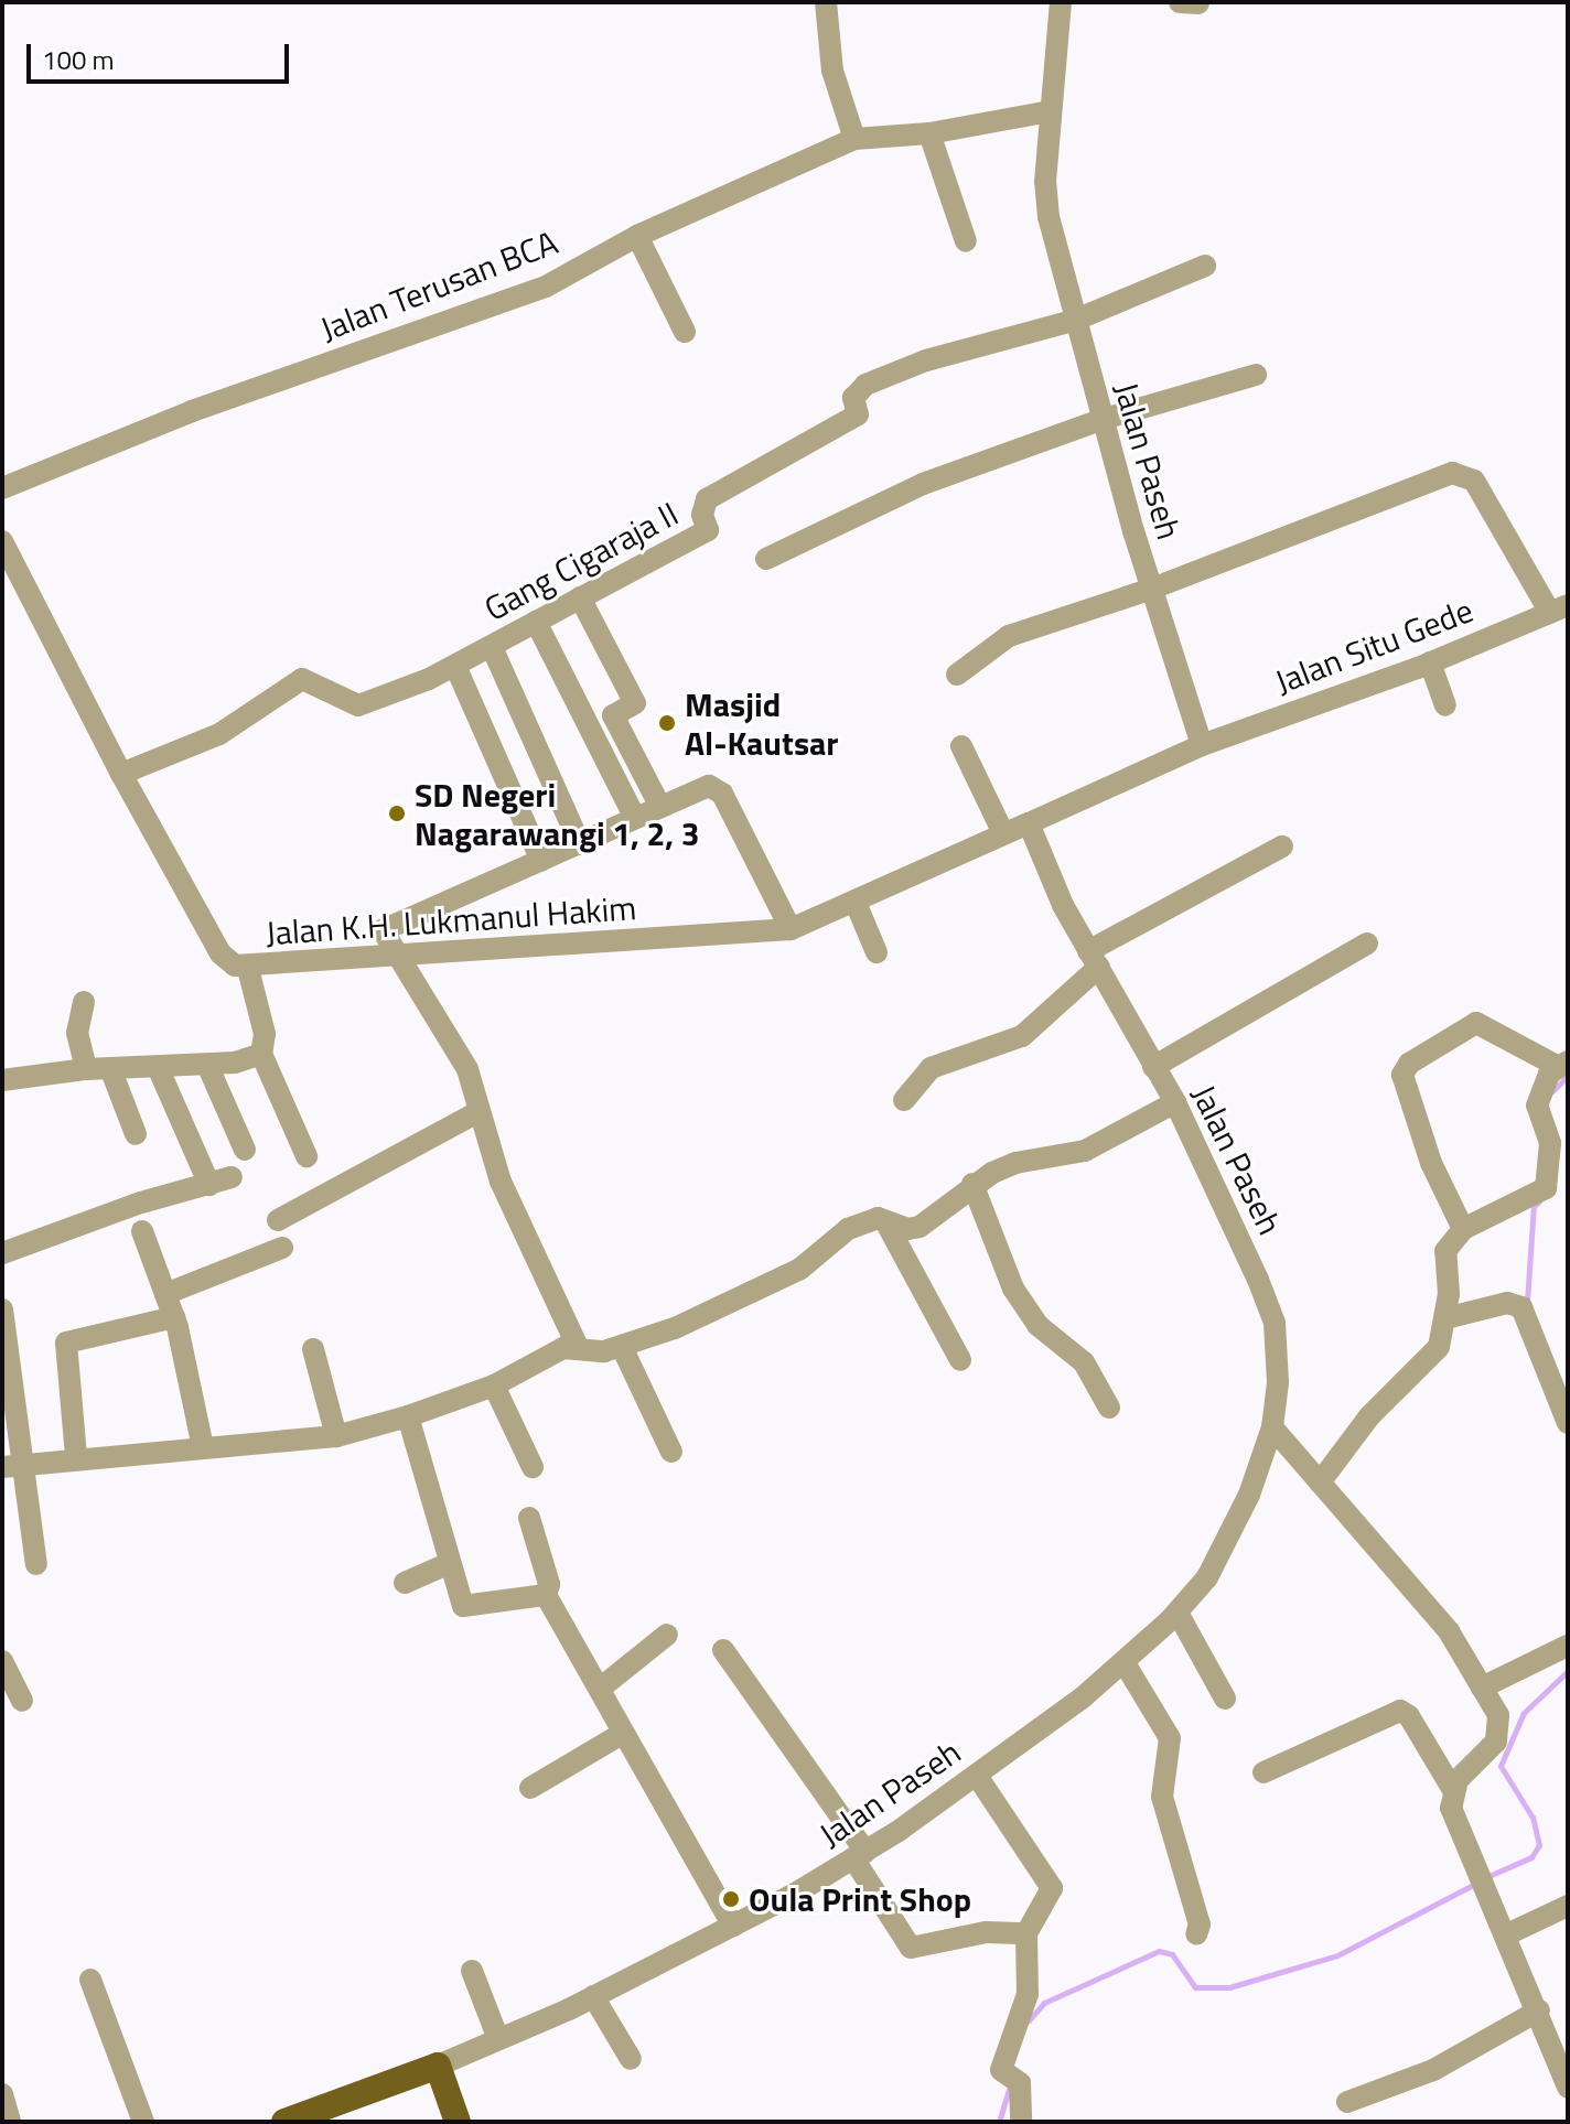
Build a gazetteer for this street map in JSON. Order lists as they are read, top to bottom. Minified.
{"streets":{"street":["Jalan Terusan BCA","Jalan Paseh","Gang Cigaraja II","Jalan Situ Gede","Jalan K.H. Lukmanul Hakim"]},"crossings":[["Jalan Terusan BCA","Jalan Paseh"],["Jalan Paseh","Gang Cigaraja II"],["Jalan Paseh","Jalan Situ Gede"],["Jalan Paseh","Jalan K.H. Lukmanul Hakim"],["Gang Cigaraja II","Jalan K.H. Lukmanul Hakim"]],"places":["Masjid Al-Kautsar","SD Negeri Nagarawangi 1, 2, 3","Oula Print Shop"],"scale_bar":"100 m"}
